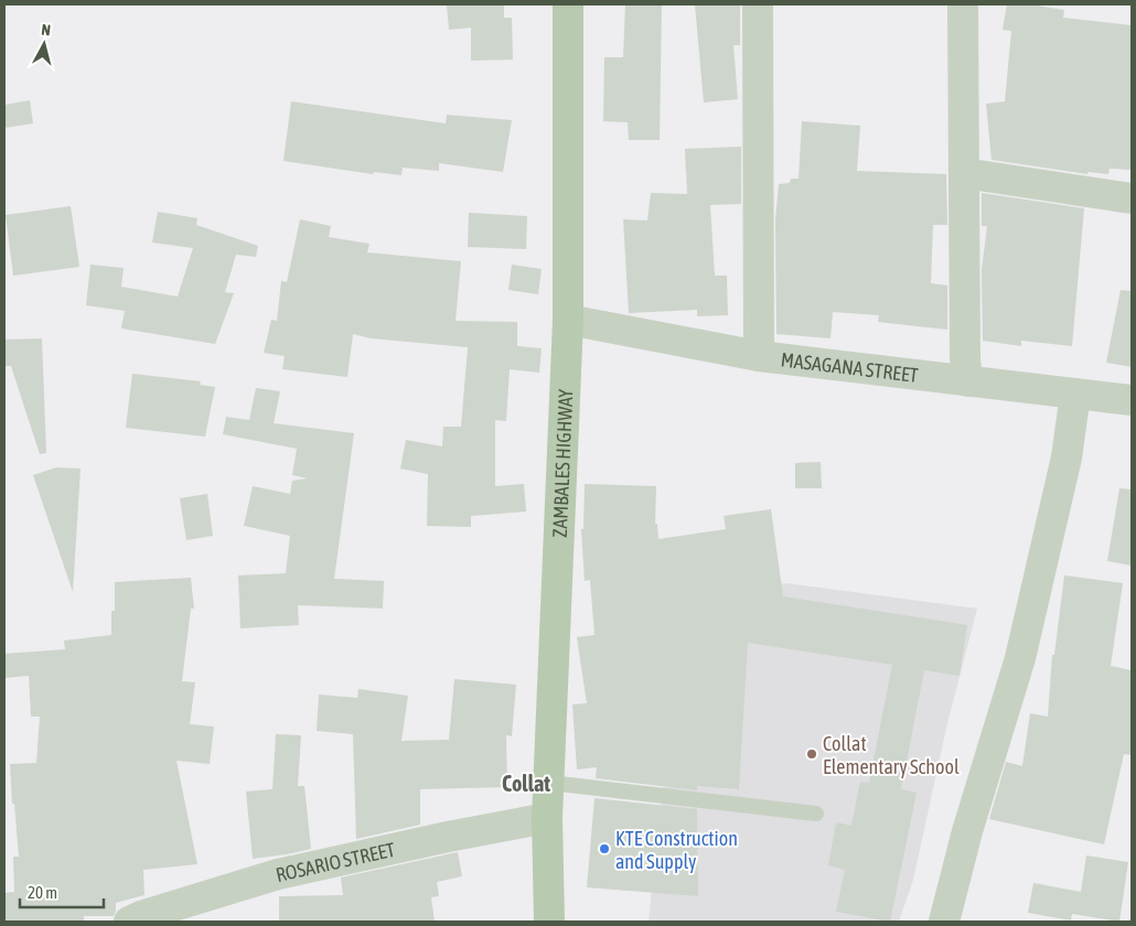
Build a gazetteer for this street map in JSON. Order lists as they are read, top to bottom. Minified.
{"streets":{"main road":["ZAMBALES HIGHWAY"],"street":["MASAGANA STREET","ROSARIO STREET"]},"crossings":[["MASAGANA STREET","ZAMBALES HIGHWAY"],["ZAMBALES HIGHWAY","ROSARIO STREET"]],"districts":["Collat"],"places":["Collat Elementary School","KTE Construction and Supply"],"scale_bar":"20 m","north":"top"}
